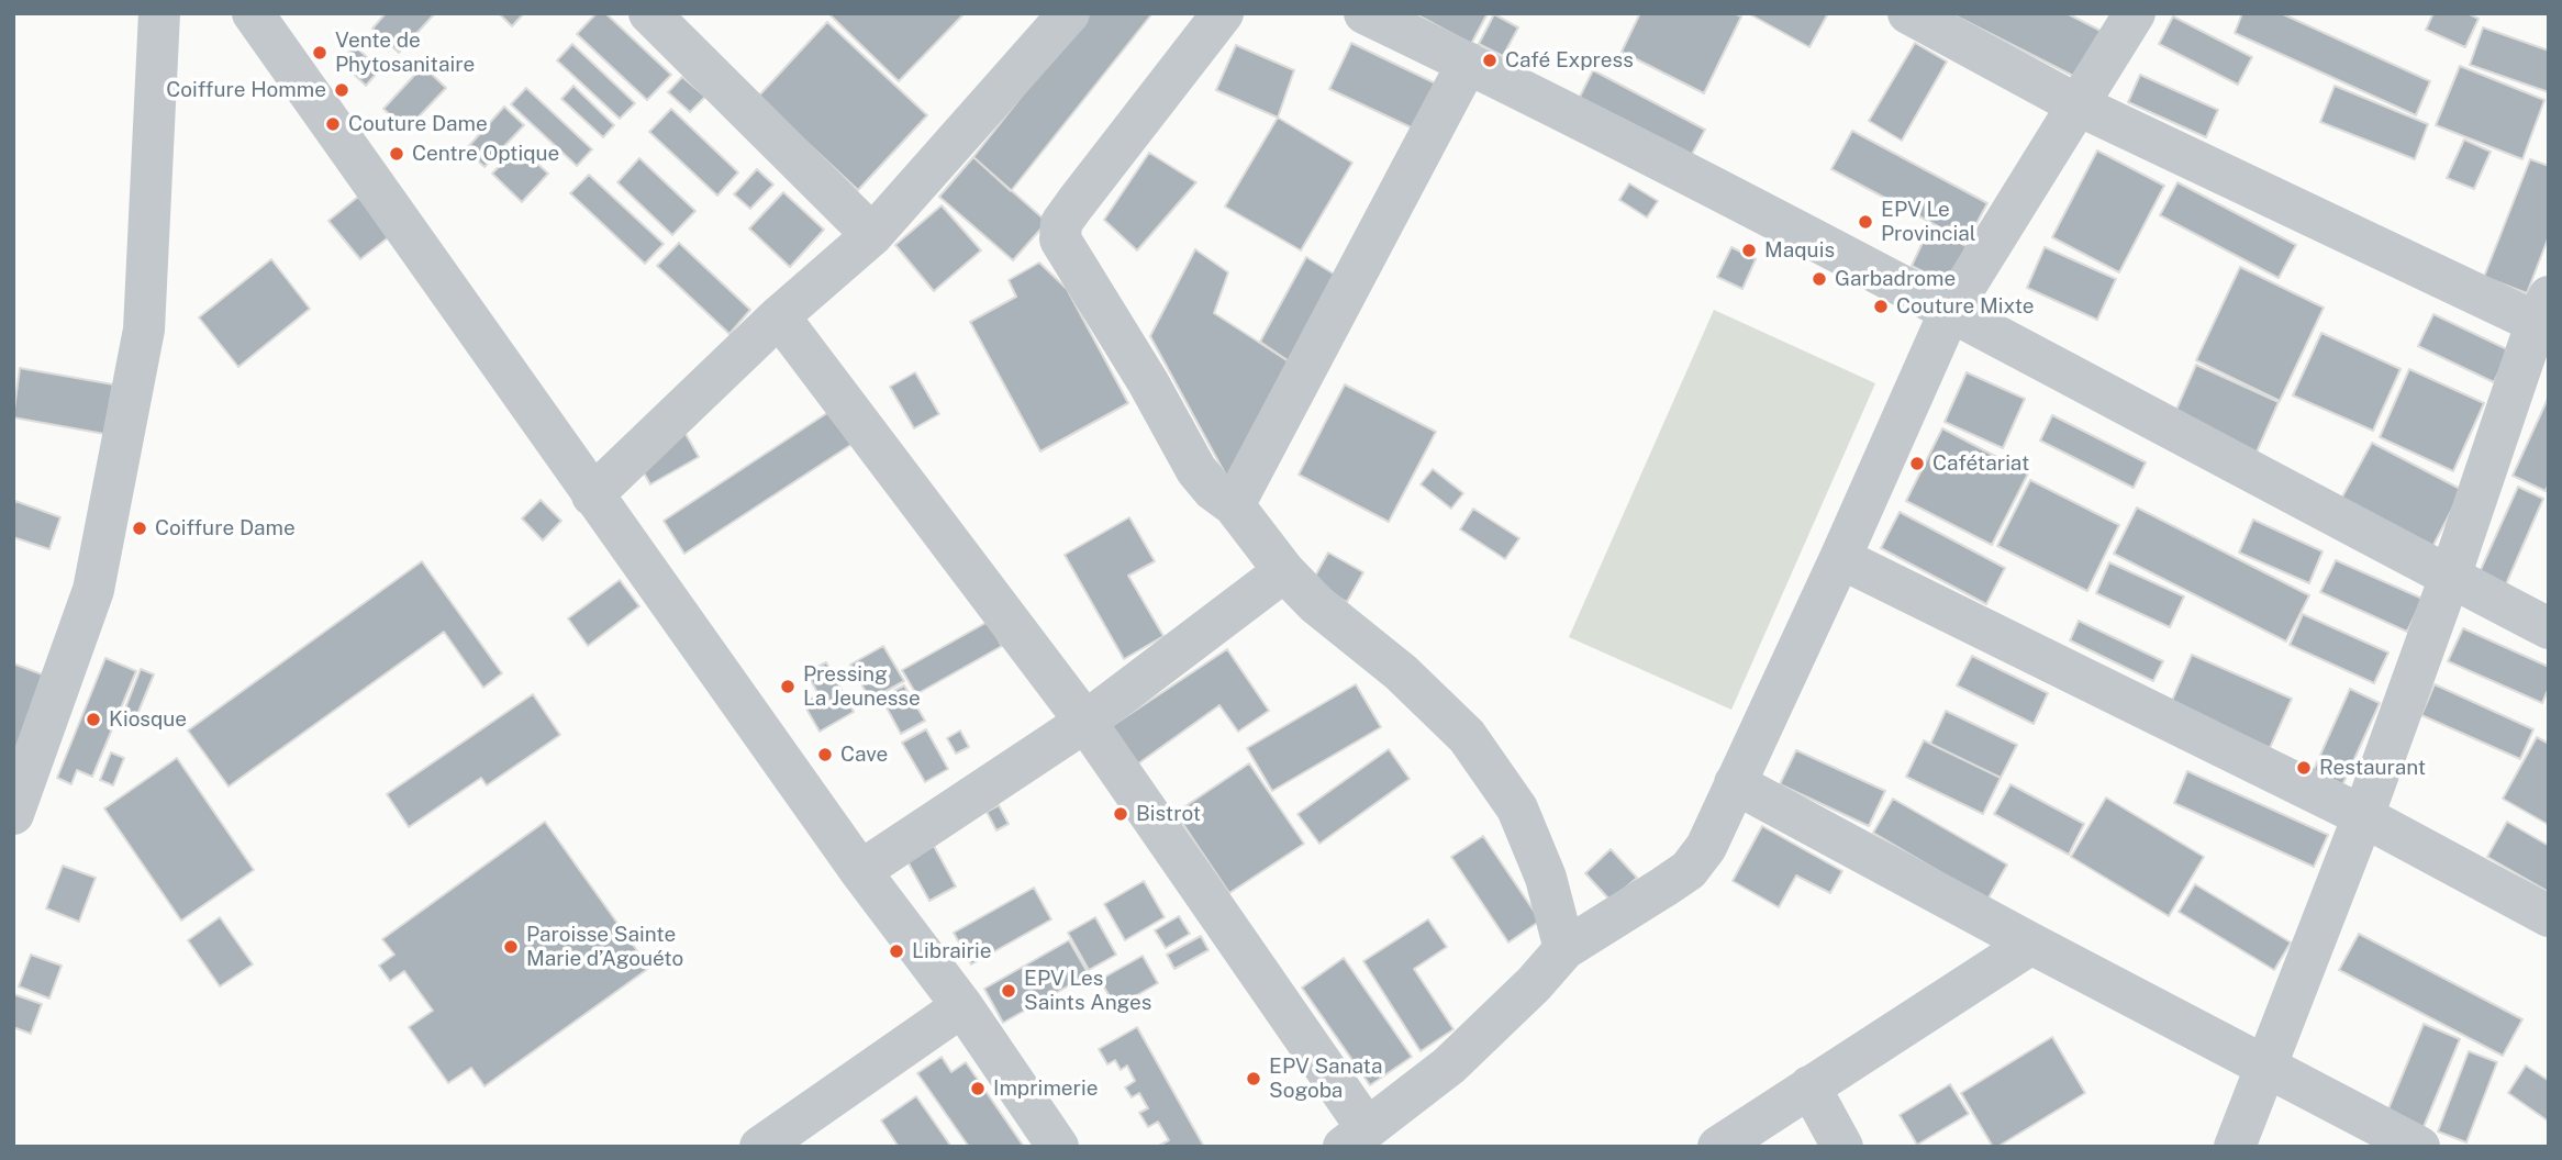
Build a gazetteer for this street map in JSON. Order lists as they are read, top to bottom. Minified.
{"places":["Vente de Phytosanitaire","Café Express","Coiffure Homme","Couture Dame","Centre Optique","EPV Le Provincial","Maquis","Garbadrome","Couture Mixte","Cafétariat","Coiffure Dame","Pressing La Jeunesse","Kiosque","Cave","Restaurant","Bistrot","Paroisse Sainte Marie d’Agouéto","Librairie","EPV Les Saints Anges","EPV Sanata Sogoba","Imprimerie"]}
